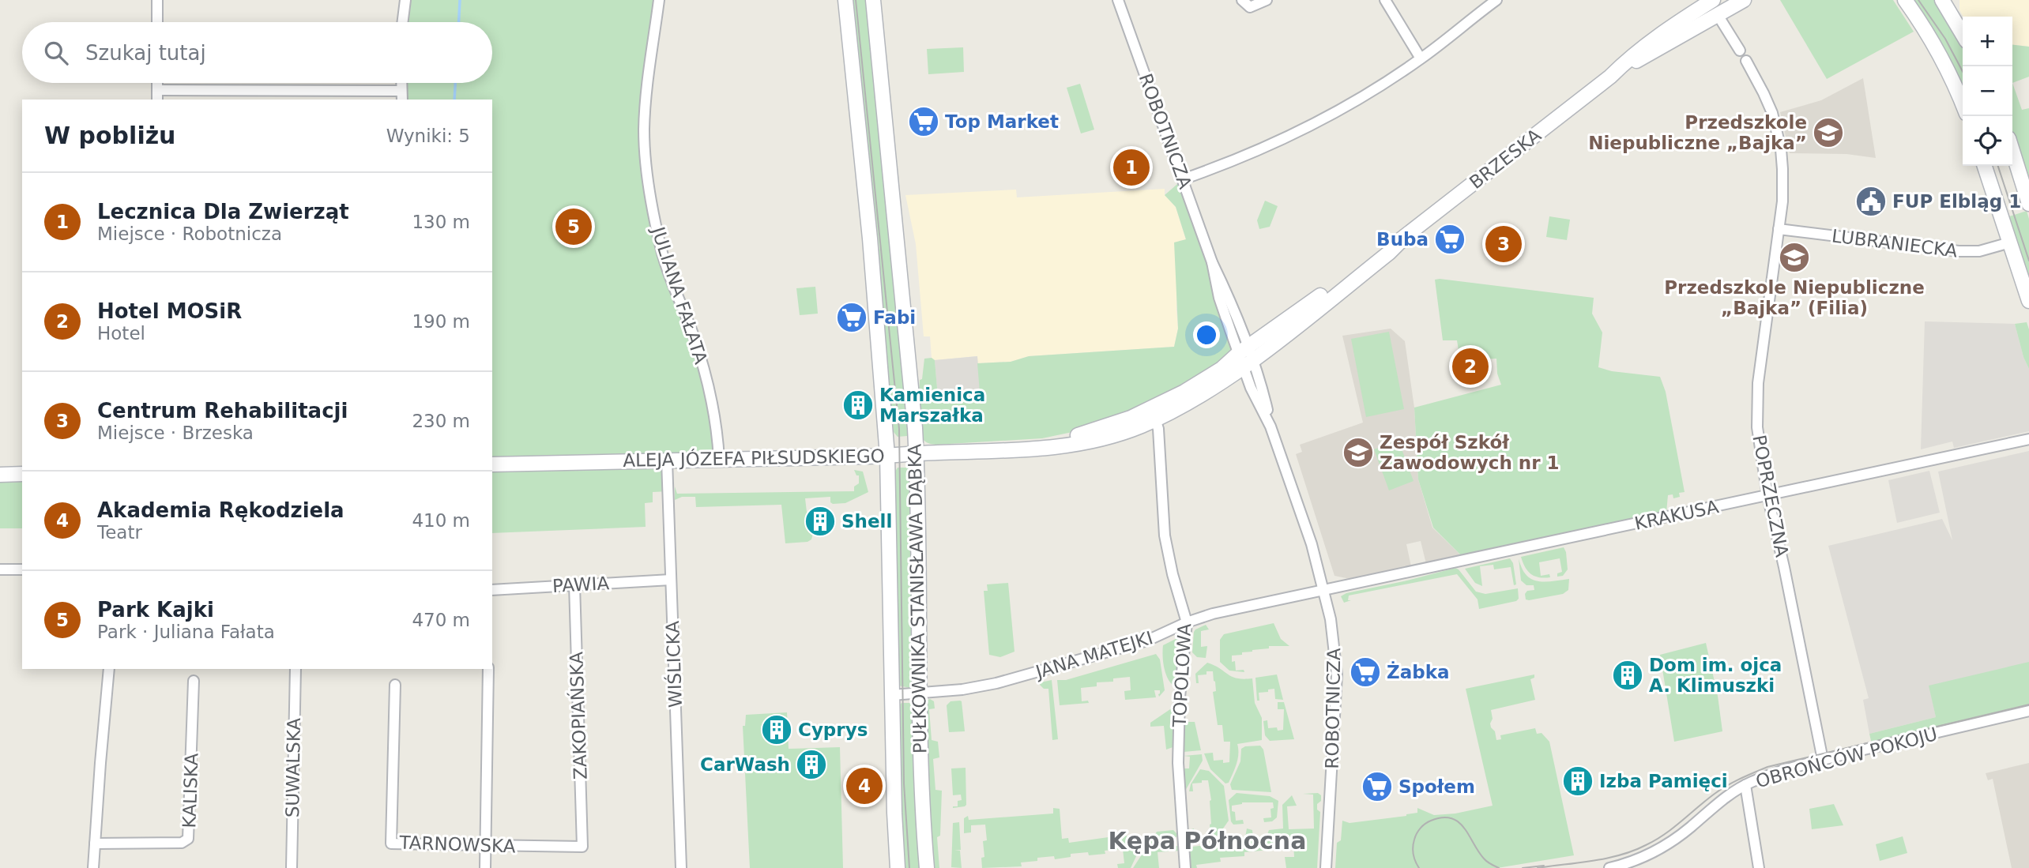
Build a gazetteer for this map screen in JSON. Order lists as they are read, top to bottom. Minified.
{"streets":{"main road":["BRZESKA","ALEJA JÓZEFA PIŁSUDSKIEGO","PUŁKOWNIKA STANISŁAWA DĄBKA"],"street":["ROBOTNICZA","LUBRANIECKA","JULIANA FAŁATA","POPRZECZNA","KRAKUSA","PAWIA","JANA MATEJKI","WIŚLICKA","TOPOLOWA","ZAKOPIAŃSKA","OBROŃCÓW POKOJU","SUWALSKA","KALISKA","TARNOWSKA"]},"crossings":[["ROBOTNICZA","BRZESKA"],["ROBOTNICZA","ALEJA JÓZEFA PIŁSUDSKIEGO"],["ROBOTNICZA","KRAKUSA"],["ROBOTNICZA","JANA MATEJKI"],["BRZESKA","ALEJA JÓZEFA PIŁSUDSKIEGO"],["LUBRANIECKA","POPRZECZNA"],["JULIANA FAŁATA","ALEJA JÓZEFA PIŁSUDSKIEGO"],["ALEJA JÓZEFA PIŁSUDSKIEGO","PUŁKOWNIKA STANISŁAWA DĄBKA"],["ALEJA JÓZEFA PIŁSUDSKIEGO","WIŚLICKA"],["ALEJA JÓZEFA PIŁSUDSKIEGO","TOPOLOWA"],["POPRZECZNA","KRAKUSA"],["POPRZECZNA","OBROŃCÓW POKOJU"],["KRAKUSA","JANA MATEJKI"],["PAWIA","WIŚLICKA"],["PAWIA","ZAKOPIAŃSKA"],["PUŁKOWNIKA STANISŁAWA DĄBKA","JANA MATEJKI"],["JANA MATEJKI","TOPOLOWA"],["ZAKOPIAŃSKA","TARNOWSKA"]],"districts":["Kępa Północna"],"places":{"supermarket":["Top Market","Buba","Fabi","Żabka","Społem"],"school or university":["Przedszkole Niepubliczne „Bajka”","Przedszkole Niepubliczne „Bajka” (Filia)","Zespół Szkół Zawodowych nr 1"],"public building":["FUP Elbląg 1"],"building":["Kamienica Marszałka","Shell","Dom im. ojca A. Klimuszki","Cyprys","CarWash","Izba Pamięci"]},"page":{"map_buttons":["+","−"],"search":"Szukaj tutaj","heading":["W pobliżu","Wyniki: 5"],"pins":["1","5","3","2","4"],"list":[{"mark":"1","name":"Lecznica Dla Zwierząt","note":"Miejsce · Robotnicza","value":"130 m"},{"mark":"2","name":"Hotel MOSiR","note":"Hotel","value":"190 m"},{"mark":"3","name":"Centrum Rehabilitacji","note":"Miejsce · Brzeska","value":"230 m"},{"mark":"4","name":"Akademia Rękodziela","note":"Teatr","value":"410 m"},{"mark":"5","name":"Park Kajki","note":"Park · Juliana Fałata","value":"470 m"}]}}
